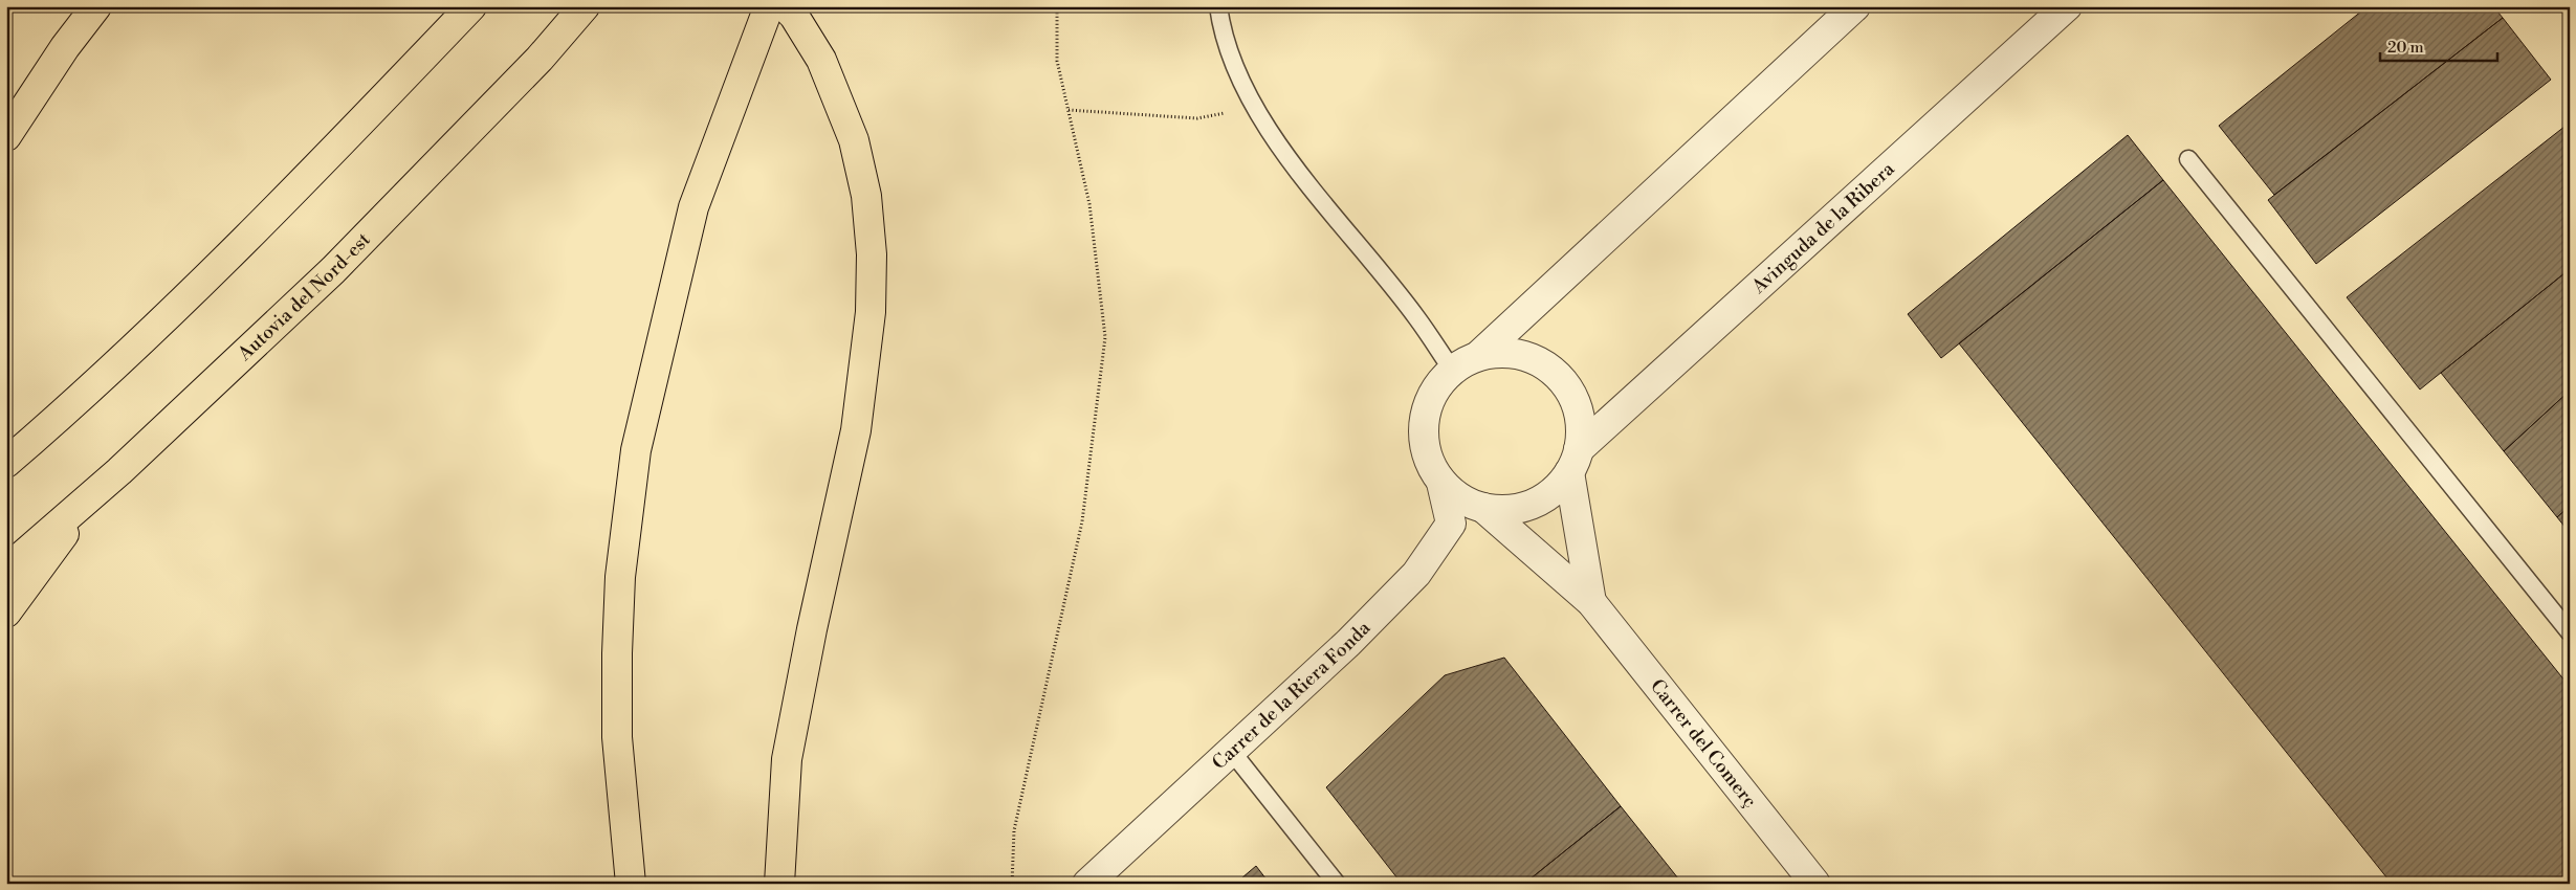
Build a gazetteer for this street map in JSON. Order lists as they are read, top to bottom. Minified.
{"streets":{"highway":["Autovia del Nord-est"],"street":["Avinguda de la Ribera","Carrer de la Riera Fonda","Carrer del Comerç"]},"crossings":[["Avinguda de la Ribera","Carrer de la Riera Fonda"],["Avinguda de la Ribera","Carrer del Comerç"],["Carrer de la Riera Fonda","Carrer del Comerç"]],"scale_bar":"20 m"}
